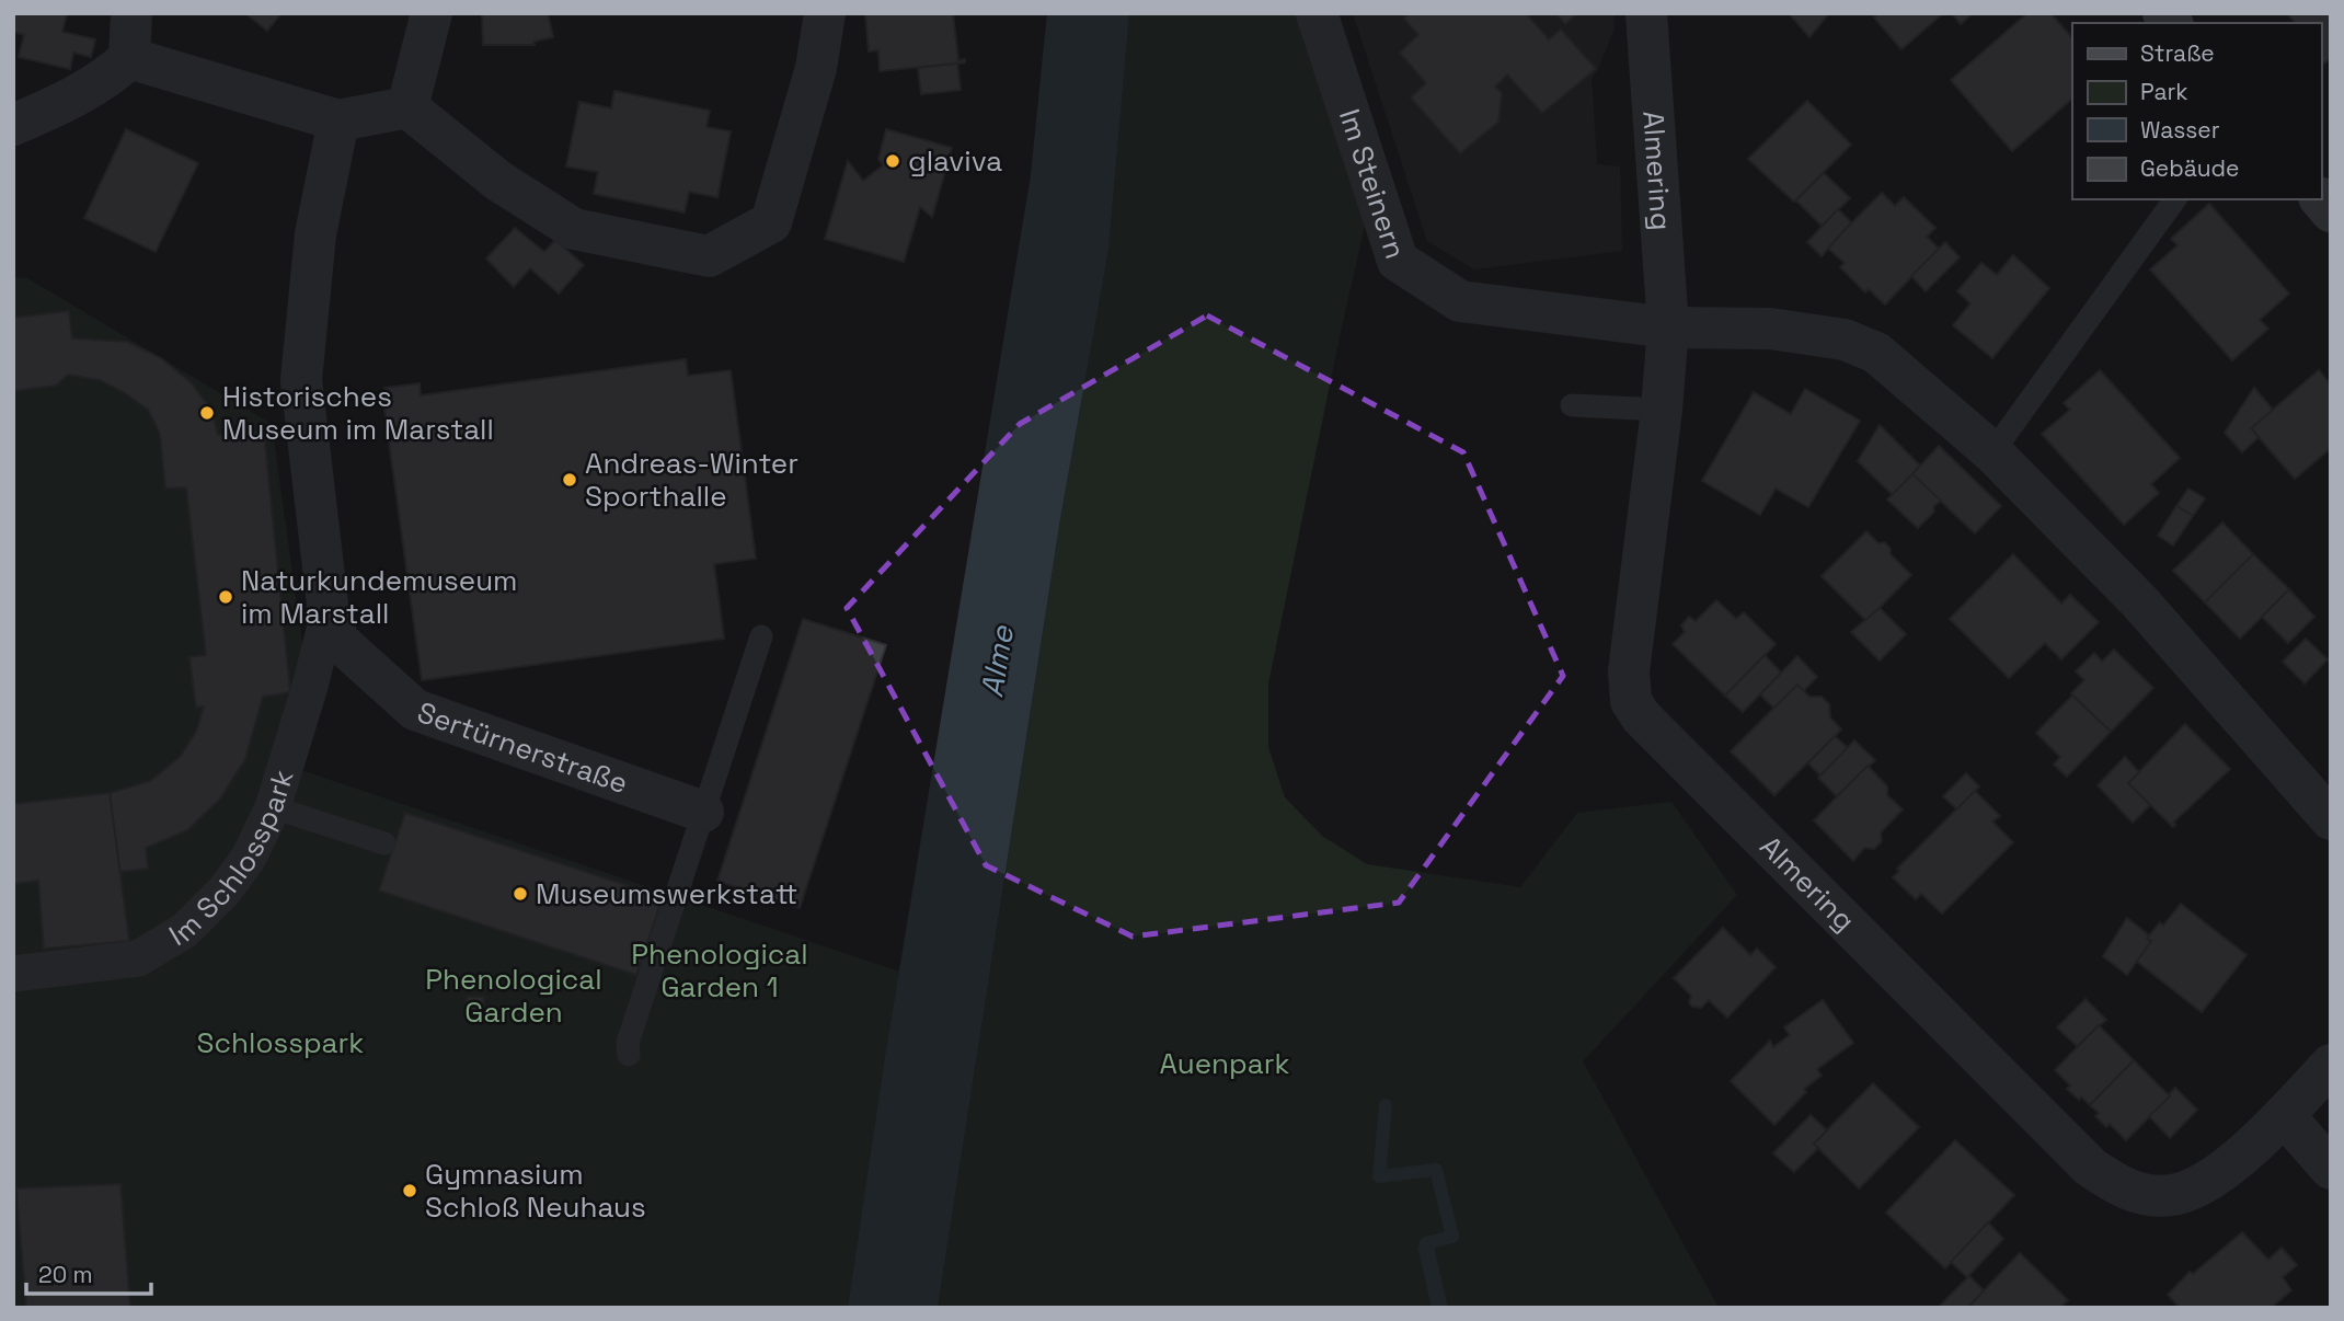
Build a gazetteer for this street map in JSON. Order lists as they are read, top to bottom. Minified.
{"streets":{"street":["Almering","Im Steinern","Sertürnerstraße","Im Schlosspark"]},"crossings":[["Almering","Im Steinern"],["Sertürnerstraße","Im Schlosspark"]],"water":["Alme"],"parks":["Phenological Garden 1","Phenological Garden","Schlosspark","Auenpark"],"places":["glaviva","Historisches Museum im Marstall","Andreas-Winter Sporthalle","Naturkundemuseum im Marstall","Museumswerkstatt","Gymnasium Schloß Neuhaus"],"legend":["Straße","Park","Wasser","Gebäude"],"scale_bar":"20 m"}
